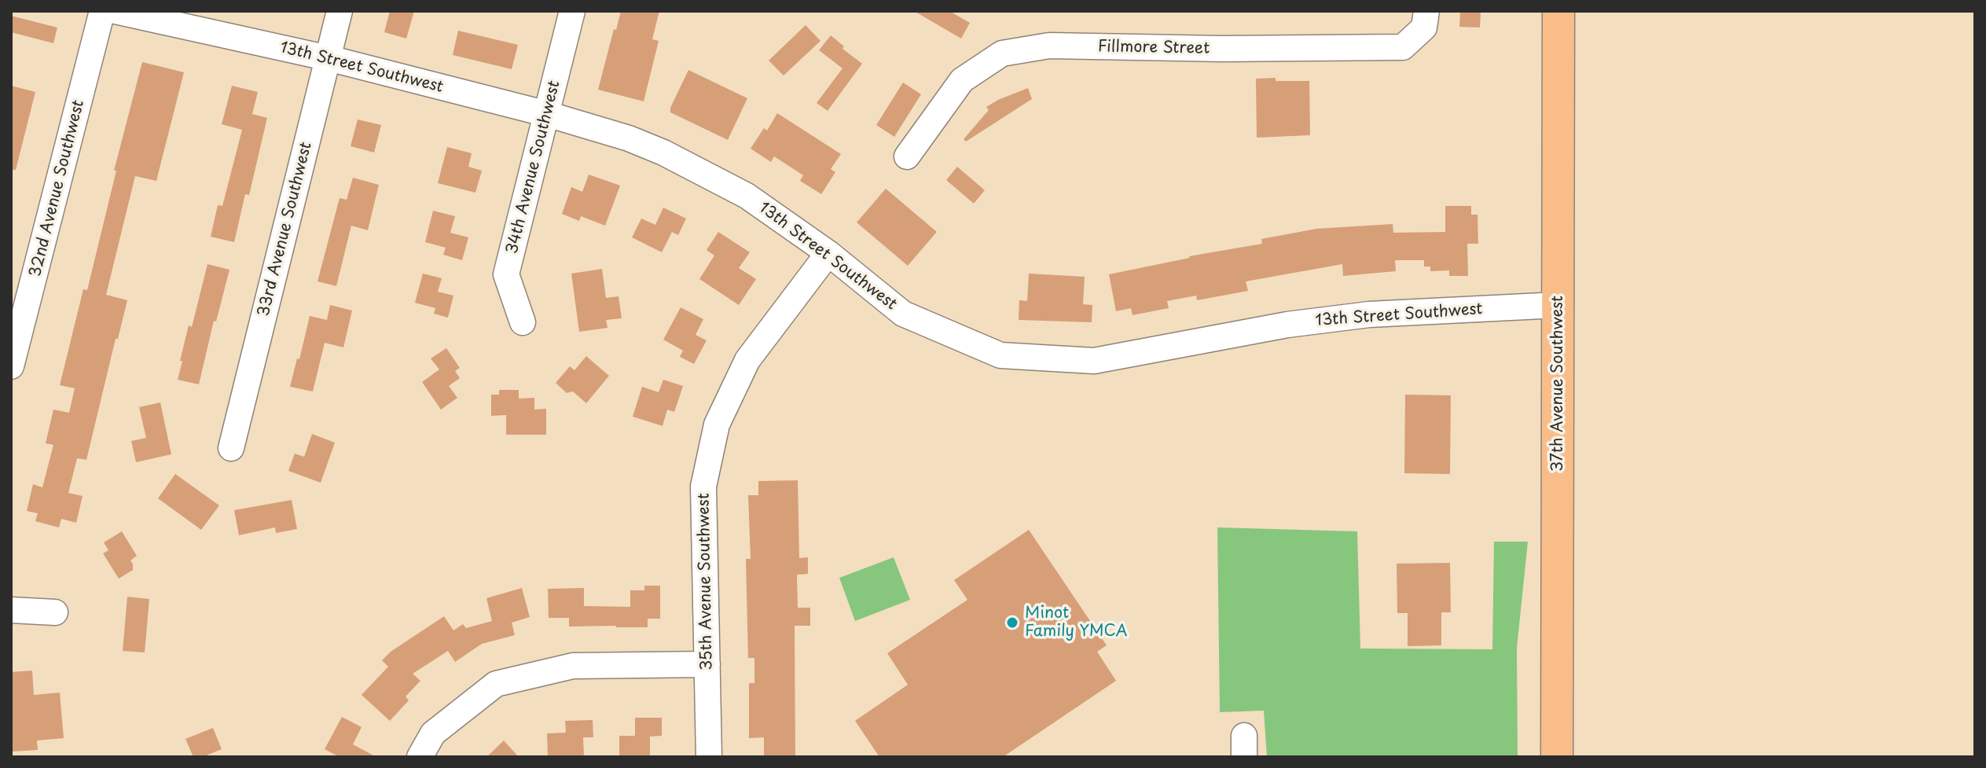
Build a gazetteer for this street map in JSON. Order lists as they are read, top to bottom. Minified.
{"streets":{"main road":["37th Avenue Southwest"],"street":["Fillmore Street","13th Street Southwest","34th Avenue Southwest","32nd Avenue Southwest","33rd Avenue Southwest","35th Avenue Southwest"]},"crossings":[["13th Street Southwest","34th Avenue Southwest"],["13th Street Southwest","33rd Avenue Southwest"],["13th Street Southwest","37th Avenue Southwest"],["13th Street Southwest","35th Avenue Southwest"]],"places":["Minot Family YMCA"]}
